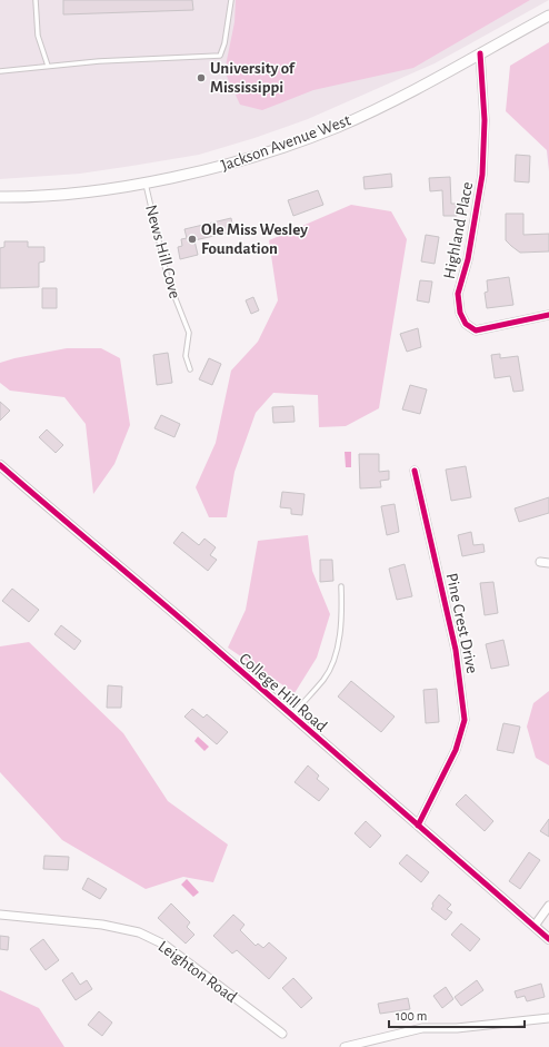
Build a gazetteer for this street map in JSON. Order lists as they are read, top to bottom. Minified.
{"streets":{"main road":["Jackson Avenue West"],"street":["Highland Place","Pine Crest Drive","College Hill Road","Leighton Road"],"lane":["News Hill Cove"]},"crossings":[["Jackson Avenue West","Highland Place"],["Jackson Avenue West","News Hill Cove"],["Pine Crest Drive","College Hill Road"]],"places":["University of Mississippi","Ole Miss Wesley Foundation"],"scale_bar":"100 m"}
